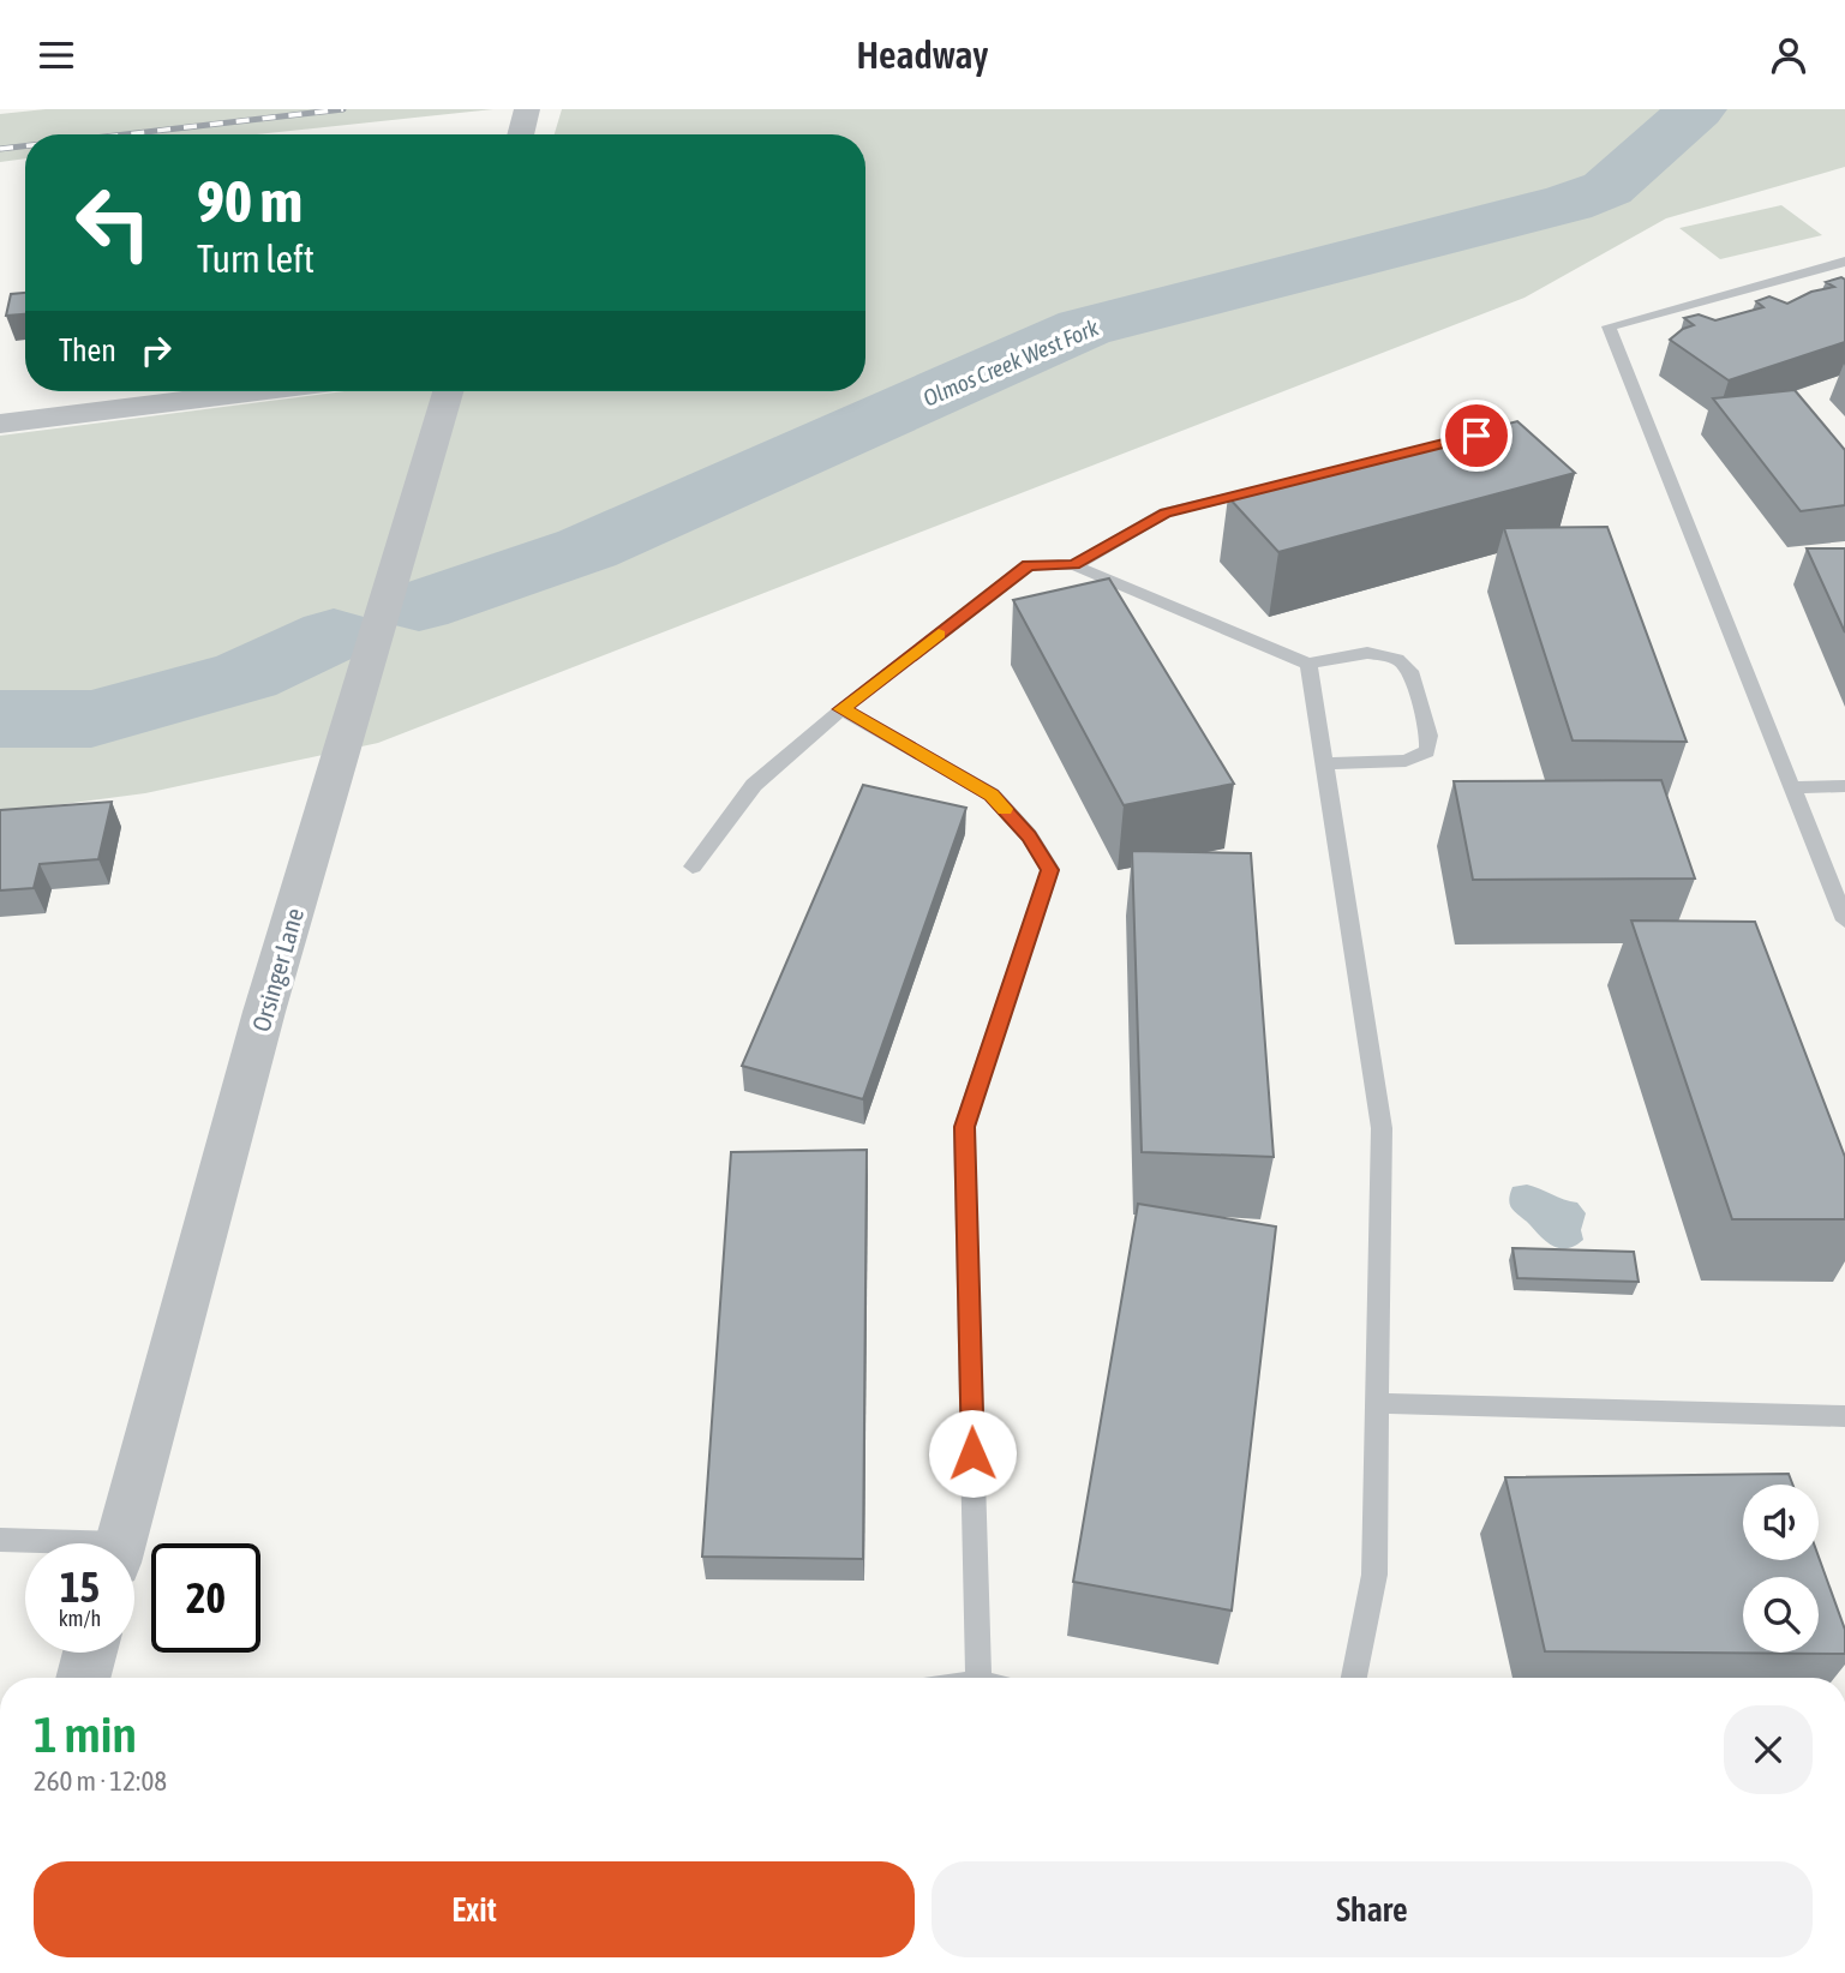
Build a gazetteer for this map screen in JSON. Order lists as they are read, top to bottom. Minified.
{"streets":{"street":["Orsinger Lane"]},"water":["Olmos Creek West Fork"],"page":{"header":"Headway","turn":["90 m","Turn left"],"then":"Then","speed":"15 km/h","limit":"20","heading":["1 min","260 m · 12:08"],"buttons":["Exit","Share"]}}
